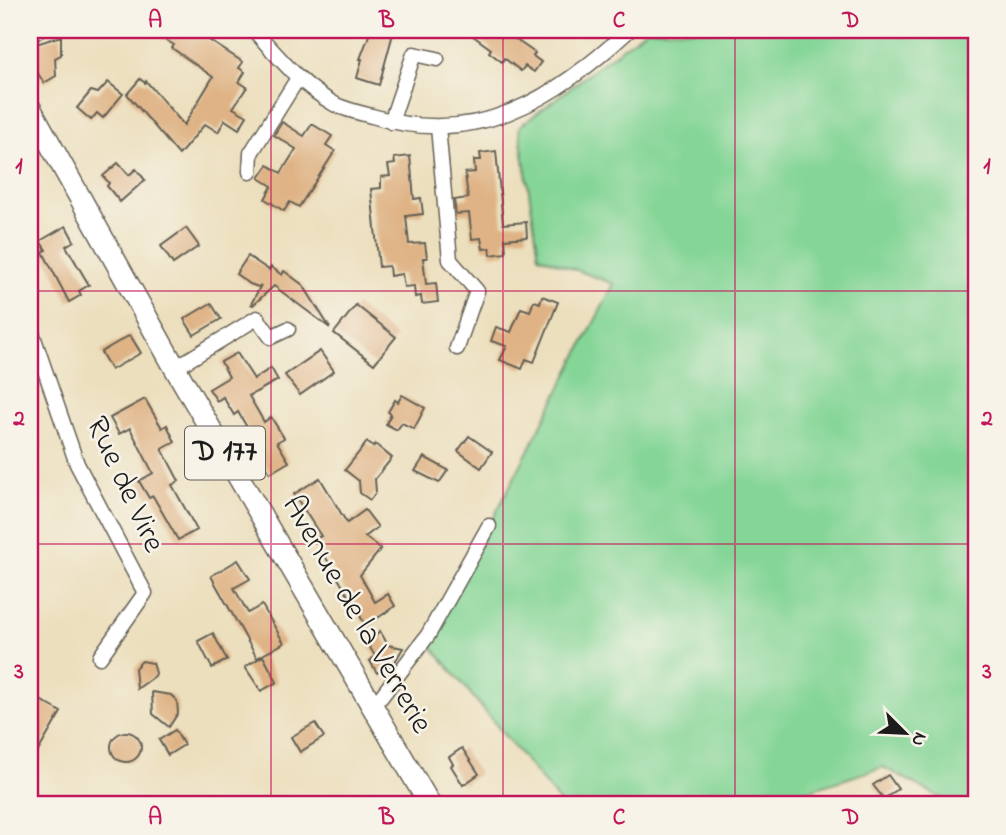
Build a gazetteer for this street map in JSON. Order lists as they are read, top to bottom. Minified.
{"streets":{"main road":["D 177","Avenue de la Verrerie"],"street":["Rue de Vire"]},"north":"bottom right","grid":{"columns":["A","B","C","D"],"rows":["1","2","3"]}}
